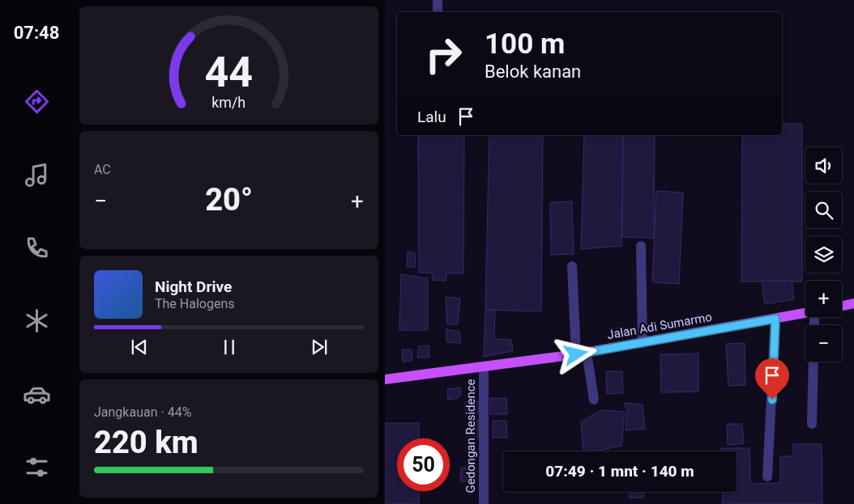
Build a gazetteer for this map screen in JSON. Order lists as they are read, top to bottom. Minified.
{"streets":{"main road":["Jalan Adi Sumarmo"],"street":["Gedongan Residence"]},"crossings":[["Jalan Adi Sumarmo","Gedongan Residence"]],"page":{"tabs":"07:48","turn":["100 m","Belok kanan"],"then":"Lalu","tile":["AC",["Jangkauan · 44%","220 km"]],"map_buttons":["+","−"],"heat":["−","20°","+"],"song":["Night Drive","The Halogens"],"limit":"50","trip":"07:49 · 1 mnt · 140 m","gauge":["44","km/h"]}}
